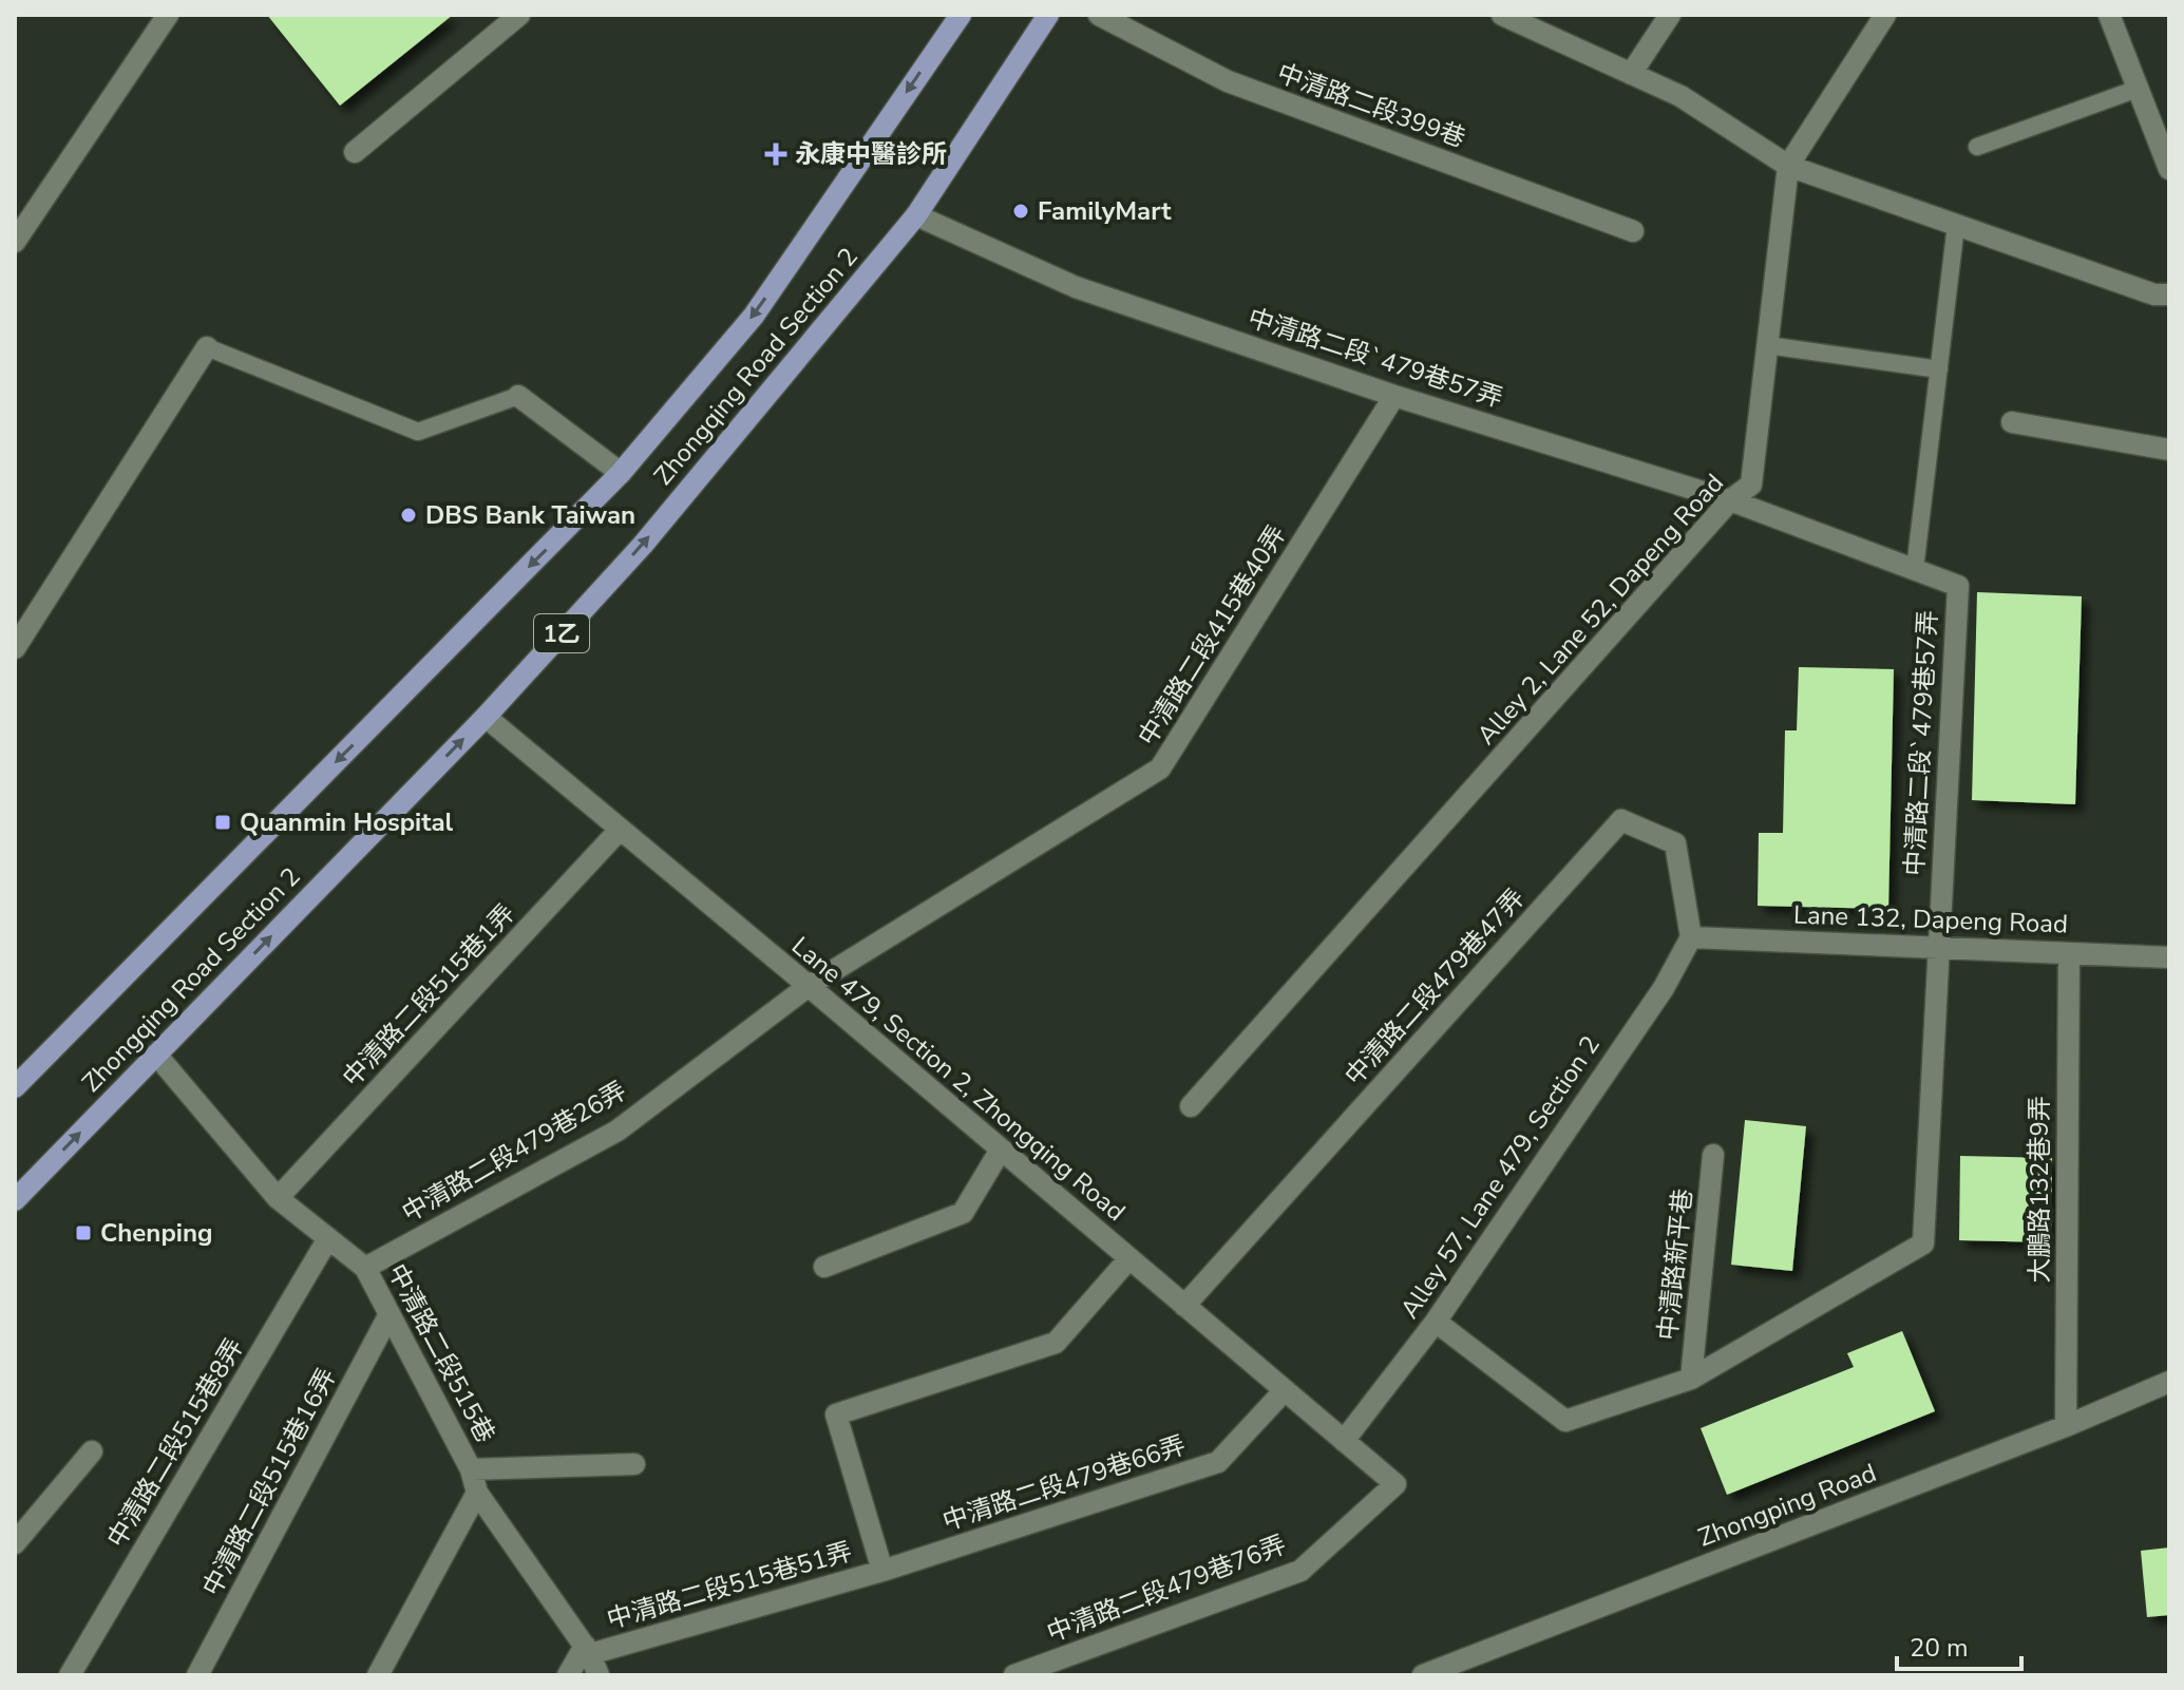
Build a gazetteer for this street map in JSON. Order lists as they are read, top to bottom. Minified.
{"streets":{"main road":["Zhongqing Road Section 2","1乙"],"street":["中清路二段399巷","中清路二段ˋ479巷57弄","Alley 2, Lane 52, Dapeng Road","中清路二段415巷40弄","Lane 132, Dapeng Road","中清路二段479巷47弄","中清路二段515巷1弄","Lane 479, Section 2, Zhongqing Road","中清路二段479巷26弄","Alley 57, Lane 479, Section 2","大鵬路132巷9弄","中清路新平巷","中清路二段515巷","中清路二段515巷8弄","中清路二段515巷16弄","中清路二段479巷66弄","Zhongping Road","中清路二段515巷51弄","中清路二段479巷76弄"]},"crossings":[["中清路二段ˋ479巷57弄","Zhongqing Road Section 2"],["中清路二段ˋ479巷57弄","Alley 2, Lane 52, Dapeng Road"],["中清路二段ˋ479巷57弄","中清路二段415巷40弄"],["中清路二段ˋ479巷57弄","Lane 132, Dapeng Road"],["中清路二段ˋ479巷57弄","Alley 57, Lane 479, Section 2"],["中清路二段ˋ479巷57弄","中清路新平巷"],["Zhongqing Road Section 2","Lane 479, Section 2, Zhongqing Road"],["Zhongqing Road Section 2","中清路二段515巷"],["中清路二段415巷40弄","Lane 479, Section 2, Zhongqing Road"],["中清路二段415巷40弄","中清路二段479巷26弄"],["Lane 132, Dapeng Road","中清路二段479巷47弄"],["Lane 132, Dapeng Road","Alley 57, Lane 479, Section 2"],["Lane 132, Dapeng Road","大鵬路132巷9弄"],["中清路二段479巷47弄","Lane 479, Section 2, Zhongqing Road"],["中清路二段479巷47弄","Alley 57, Lane 479, Section 2"],["中清路二段515巷1弄","Lane 479, Section 2, Zhongqing Road"],["中清路二段515巷1弄","中清路二段515巷"],["Lane 479, Section 2, Zhongqing Road","中清路二段479巷26弄"],["Lane 479, Section 2, Zhongqing Road","Alley 57, Lane 479, Section 2"],["Lane 479, Section 2, Zhongqing Road","中清路二段479巷66弄"],["Lane 479, Section 2, Zhongqing Road","中清路二段479巷76弄"],["中清路二段479巷26弄","中清路二段515巷"],["大鵬路132巷9弄","Zhongping Road"],["中清路二段515巷","中清路二段515巷8弄"],["中清路二段515巷","中清路二段515巷16弄"],["中清路二段515巷","中清路二段515巷51弄"],["中清路二段479巷66弄","中清路二段515巷51弄"]],"places":{"health":["永康中醫診所"],"other":["FamilyMart","DBS Bank Taiwan"],"transit":["Quanmin Hospital","Chenping"]},"scale_bar":"20 m"}
